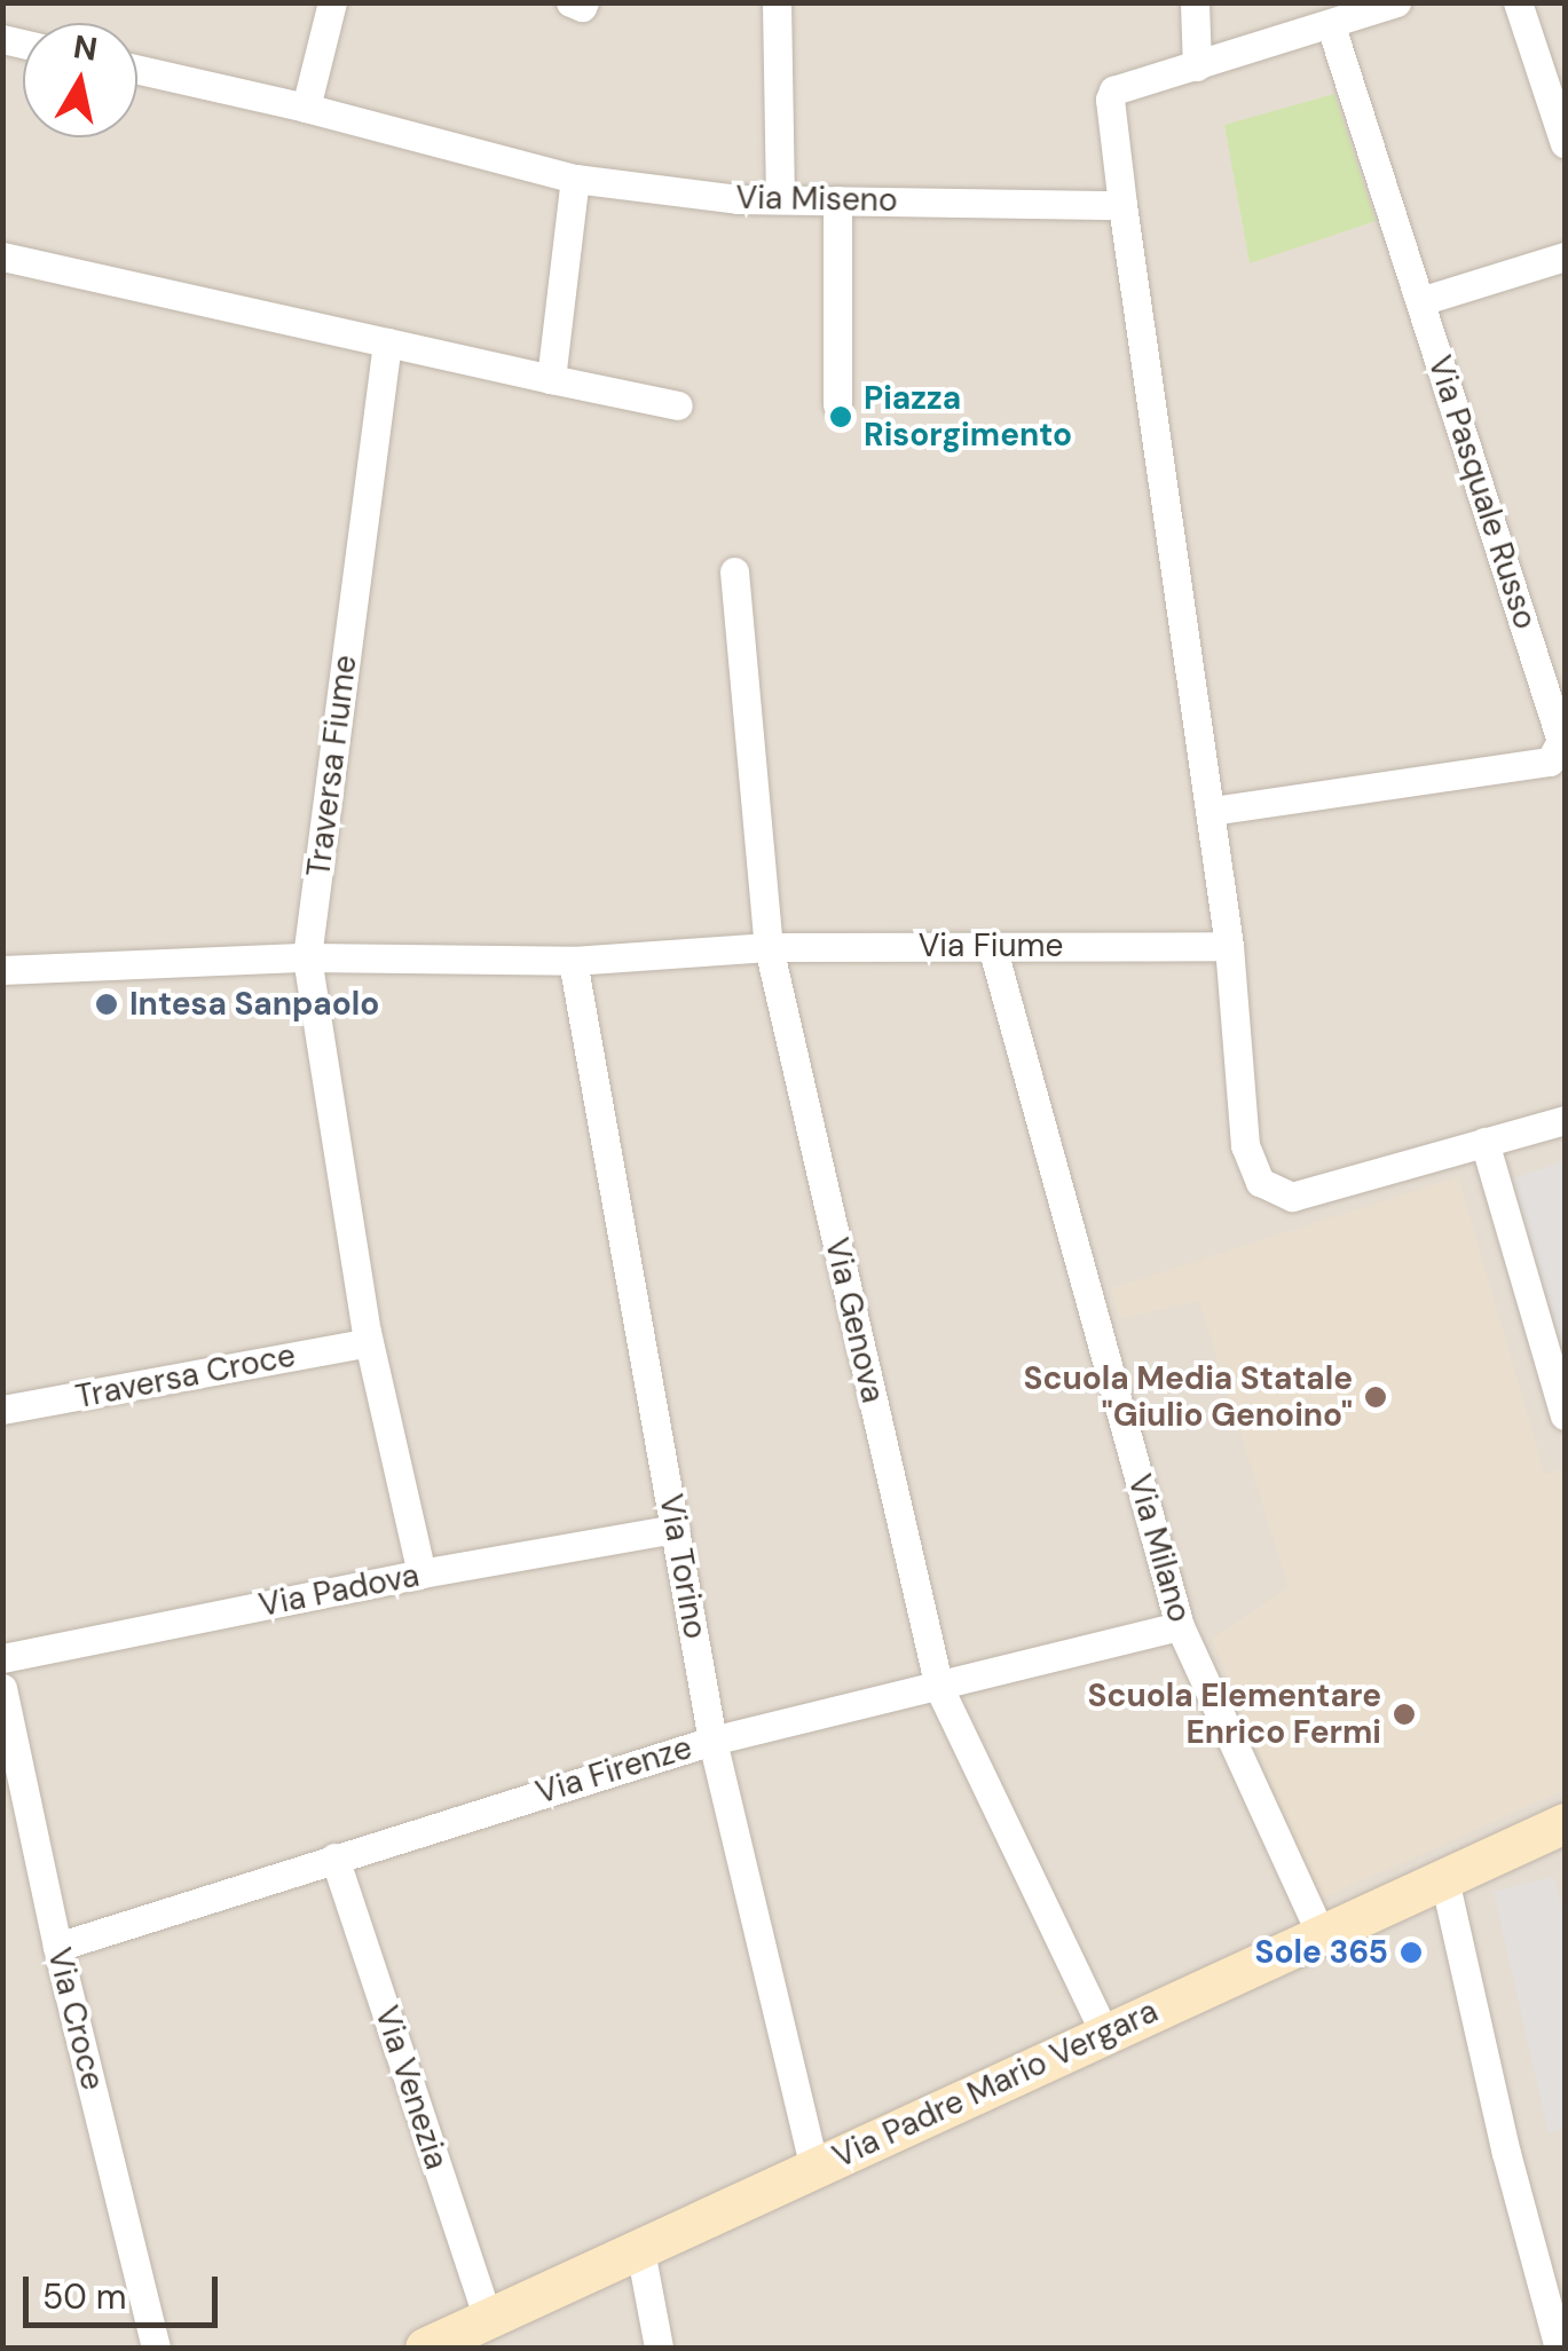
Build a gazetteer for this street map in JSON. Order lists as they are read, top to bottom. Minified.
{"streets":{"street":["Via Miseno","Via Pasquale Russo","Traversa Fiume","Via Fiume","Via Genova","Traversa Croce","Via Milano","Via Torino","Via Padova","Via Firenze","Via Croce","Via Padre Mario Vergara","Via Venezia"]},"crossings":[["Traversa Fiume","Via Fiume"],["Traversa Fiume","Traversa Croce"],["Traversa Fiume","Via Padova"],["Via Fiume","Via Genova"],["Via Fiume","Via Milano"],["Via Fiume","Via Torino"],["Via Genova","Via Firenze"],["Via Genova","Via Padre Mario Vergara"],["Via Milano","Via Firenze"],["Via Milano","Via Padre Mario Vergara"],["Via Torino","Via Padova"],["Via Torino","Via Firenze"],["Via Torino","Via Padre Mario Vergara"],["Via Firenze","Via Croce"],["Via Firenze","Via Venezia"],["Via Padre Mario Vergara","Via Venezia"]],"places":["Piazza Risorgimento","Intesa Sanpaolo","Scuola Media Statale \"Giulio Genoino\"","Scuola Elementare Enrico Fermi","Sole 365"],"scale_bar":"50 m","north":"top"}
